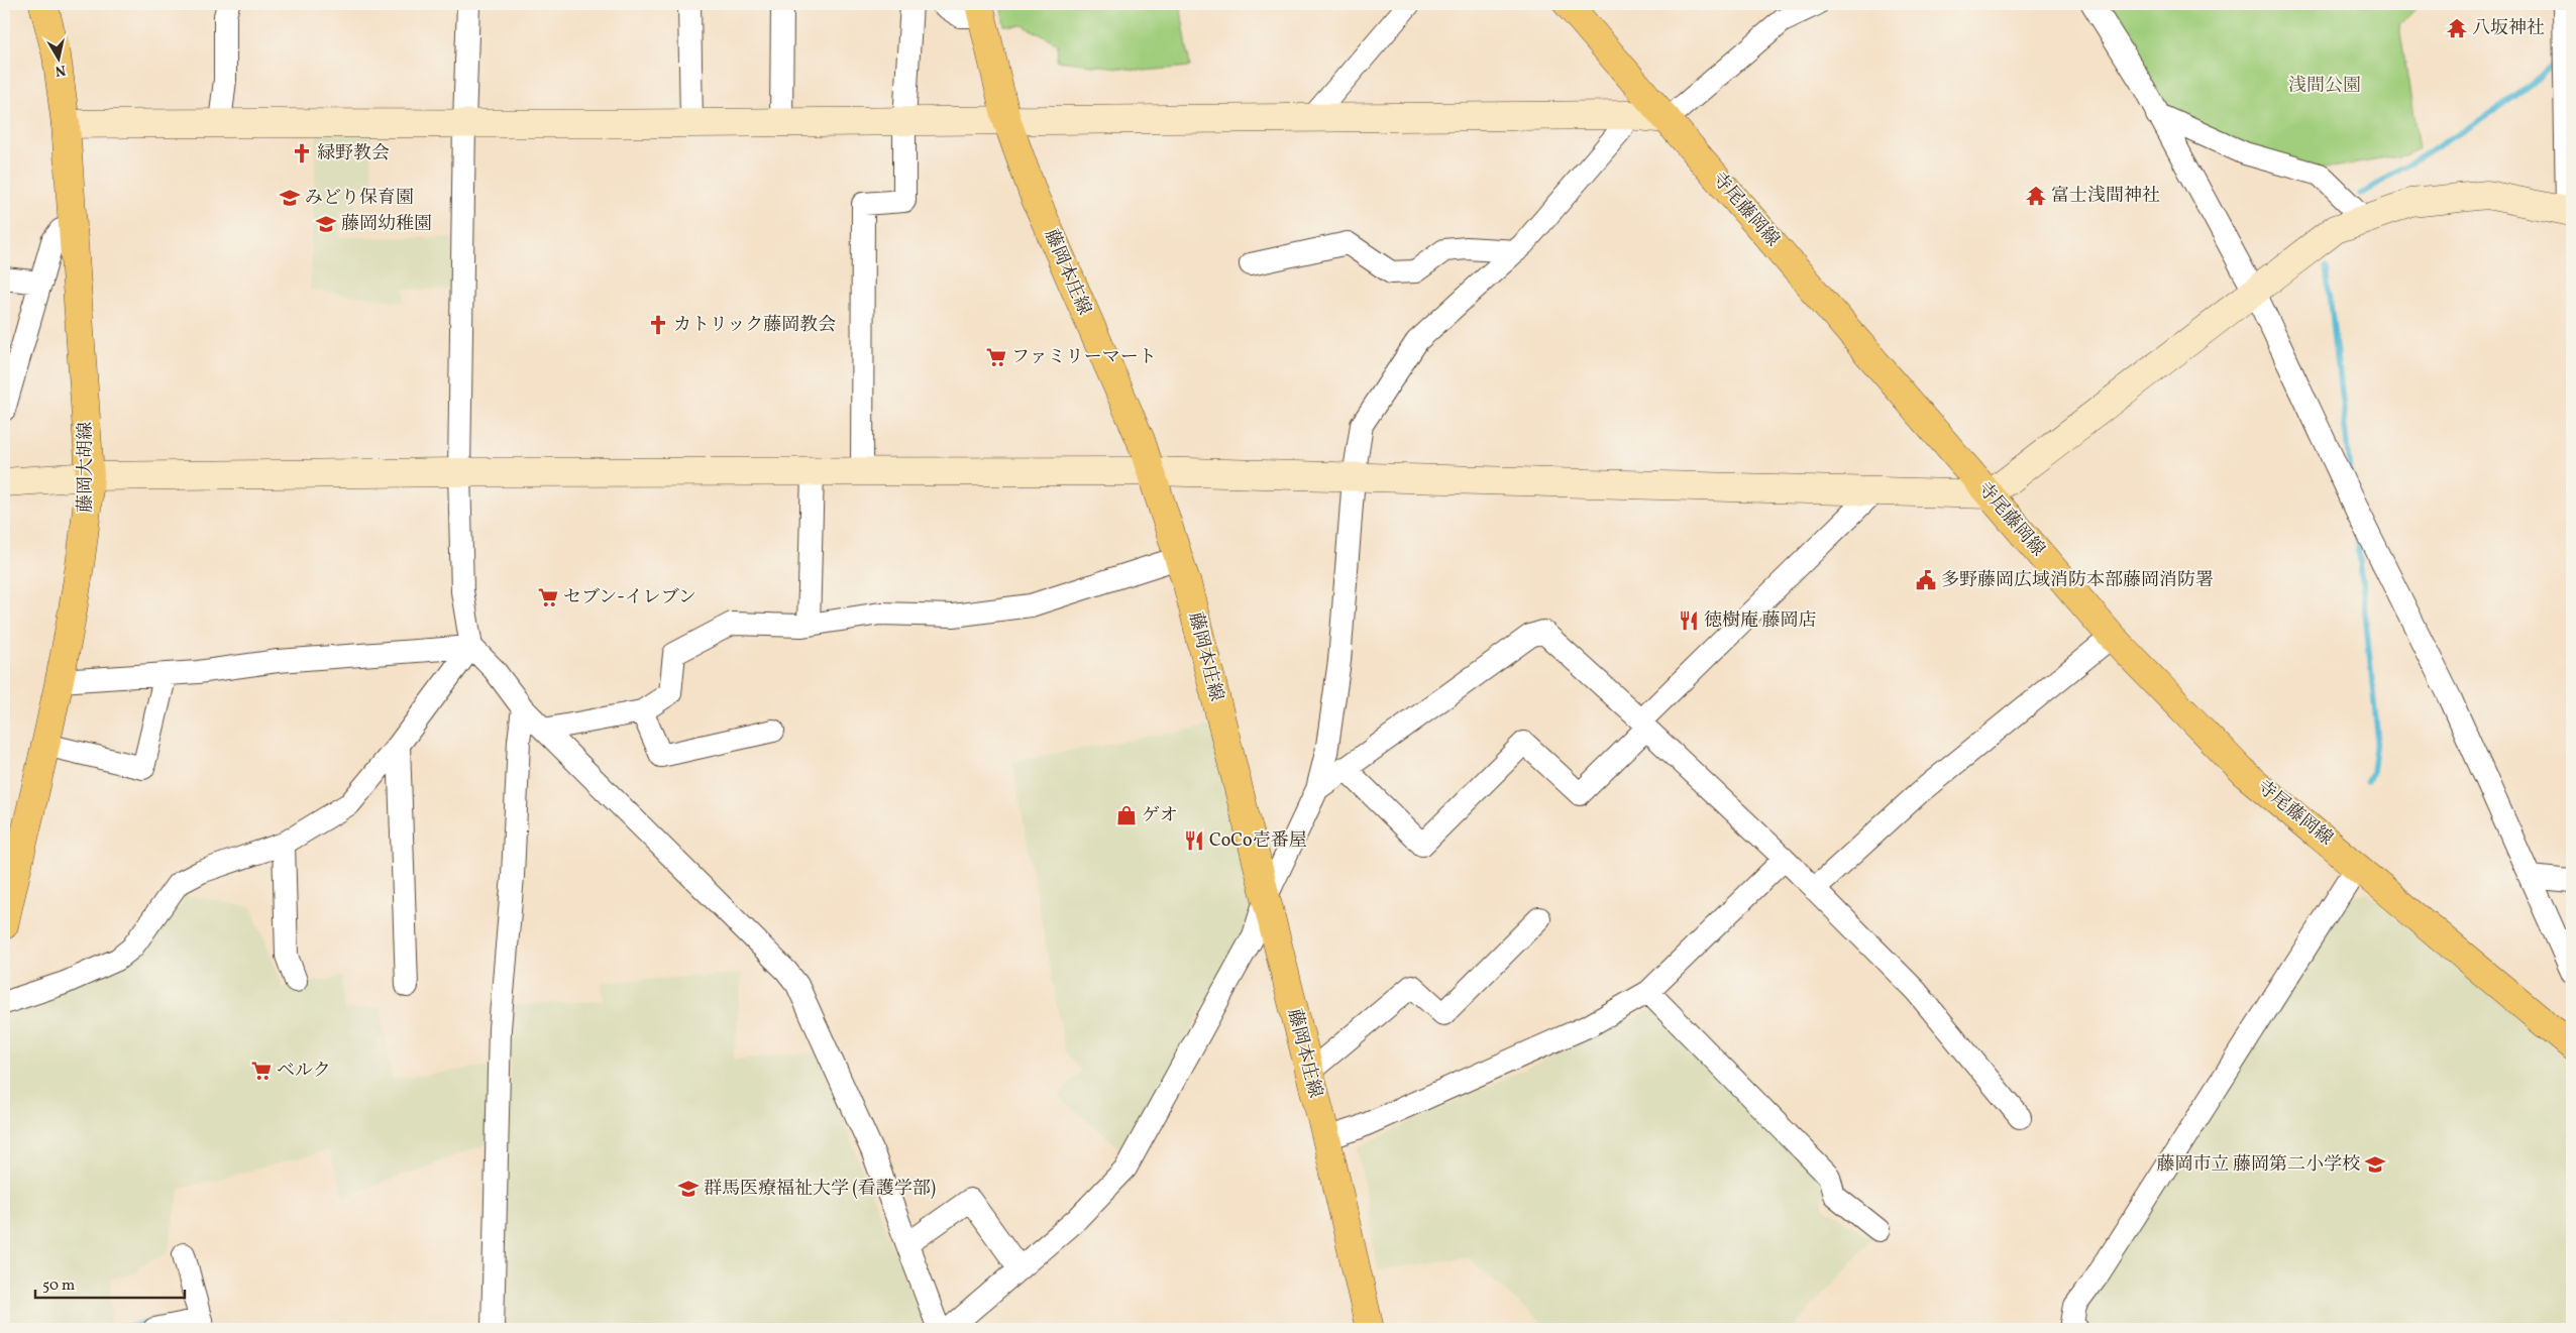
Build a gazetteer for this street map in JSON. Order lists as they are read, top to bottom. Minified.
{"streets":{"main road":["寺尾藤岡線","藤岡本庄線","藤岡大胡線"]},"parks":["浅間公園"],"places":{"temple":["八坂神社","富士浅間神社"],"church":["緑野教会","カトリック藤岡教会"],"school or university":["みどり保育園","藤岡幼稚園","藤岡市立 藤岡第二小学校","群馬医療福祉大学 (看護学部)"],"supermarket":["ファミリーマート","セブン-イレブン","ベルク"],"public building":["多野藤岡広域消防本部藤岡消防署"],"restaurant":["徳樹庵 藤岡店","CoCo壱番屋"],"shop":["ゲオ"]},"scale_bar":"50 m","north":"bottom"}
